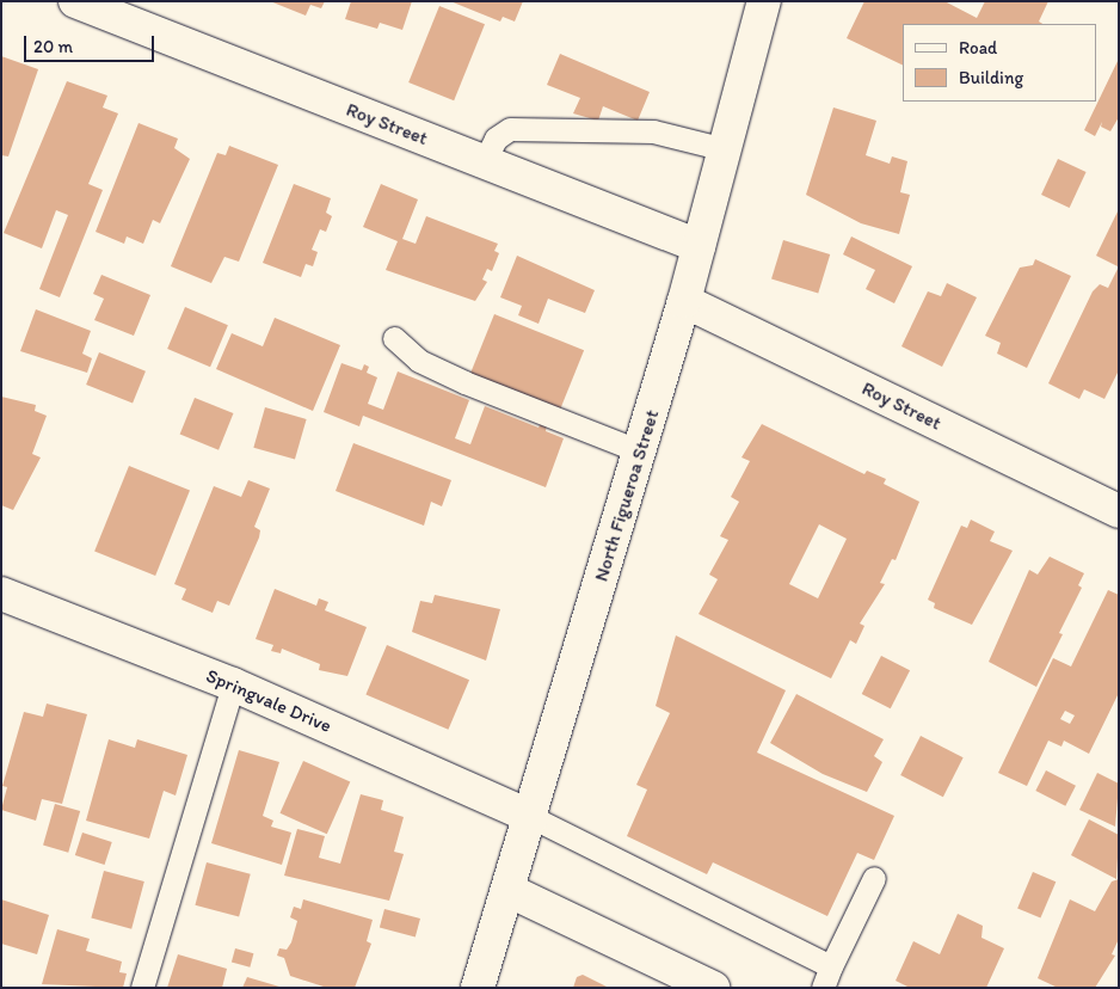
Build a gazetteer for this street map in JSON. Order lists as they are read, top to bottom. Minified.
{"streets":{"street":["Roy Street","North Figueroa Street","Springvale Drive"]},"crossings":[["Roy Street","North Figueroa Street"],["North Figueroa Street","Springvale Drive"]],"legend":["Road","Building"],"scale_bar":"20 m"}
